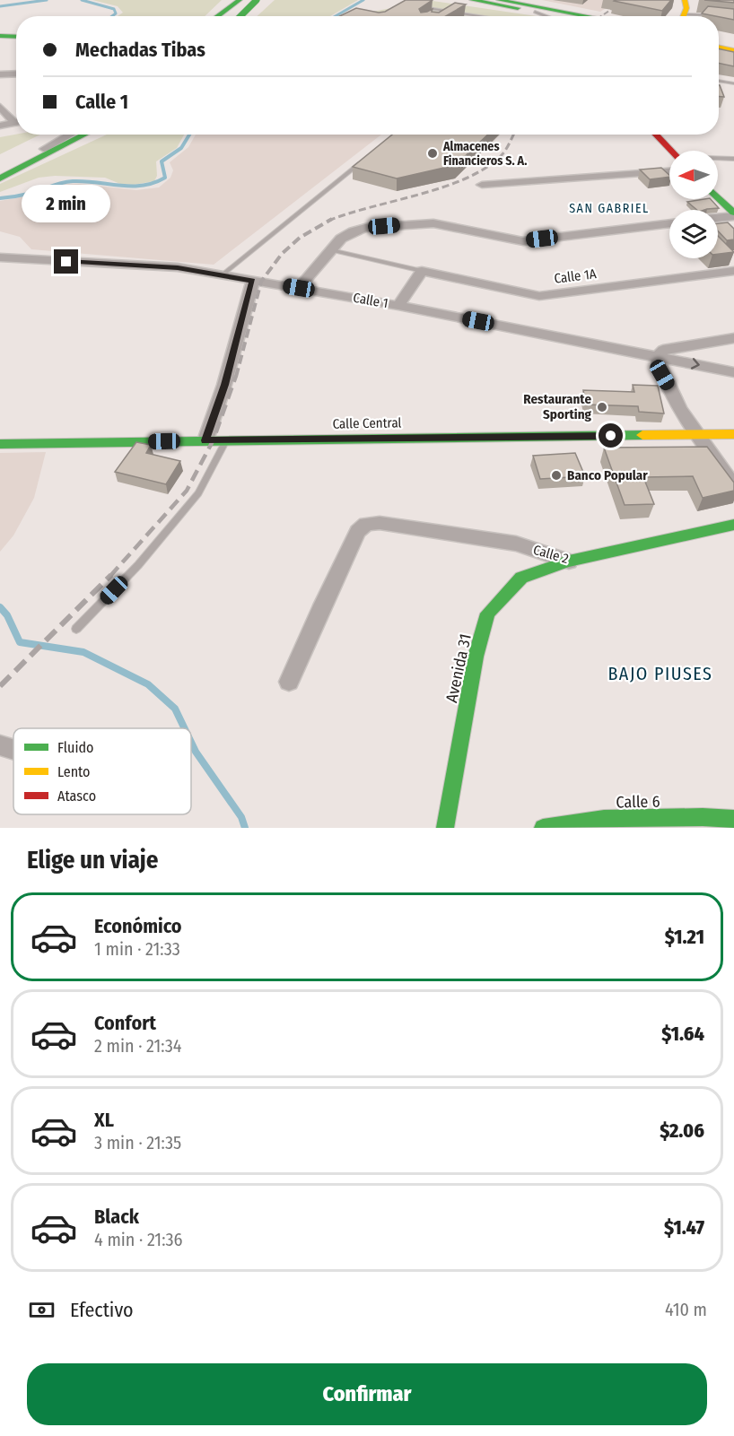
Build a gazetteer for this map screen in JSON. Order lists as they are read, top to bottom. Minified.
{"streets":{"main road":["Calle Central","Calle 2","Avenida 31","Calle 6"],"street":["Calle 1A","Calle 1"]},"crossings":[["Calle 2","Avenida 31"]],"districts":["SAN GABRIEL","BAJO PIUSES"],"places":["Almacenes Financieros S. A.","Restaurante Sporting","Banco Popular"],"legend":["Fluido","Lento","Atasco"],"north":"left","page":{"banner":["Mechadas Tibas","Calle 1"],"bubble":"2 min","heading":"Elige un viaje","list":[{"name":"Económico","note":"1 min · 21:33","value":"$1.21"},{"name":"Confort","note":"2 min · 21:34","value":"$1.64"},{"name":"XL","note":"3 min · 21:35","value":"$2.06"},{"name":"Black","note":"4 min · 21:36","value":"$1.47"}],"pay":["Efectivo","410 m"],"buttons":"Confirmar"}}
